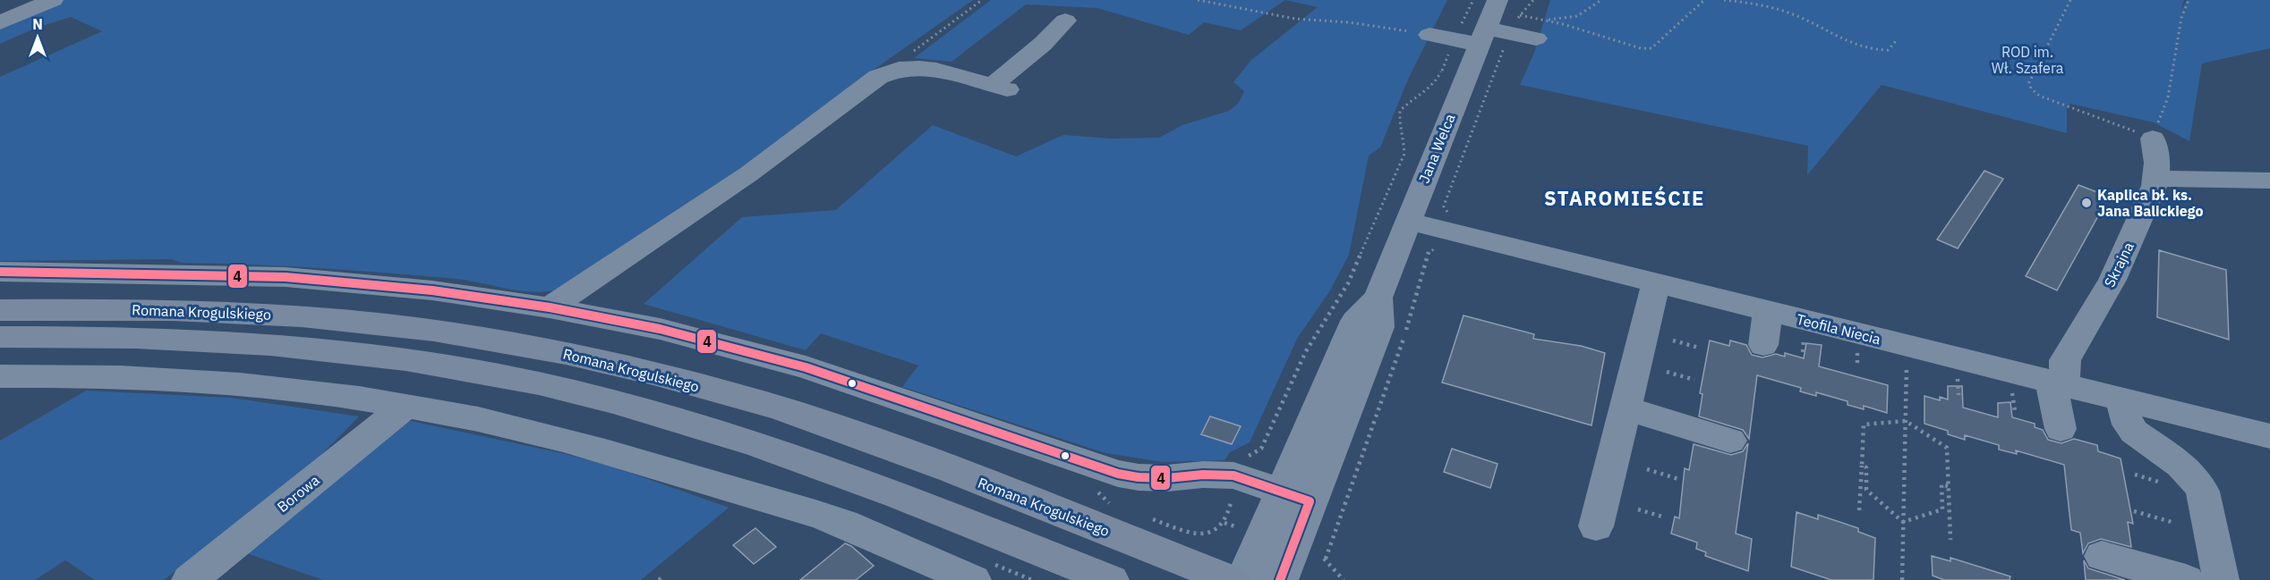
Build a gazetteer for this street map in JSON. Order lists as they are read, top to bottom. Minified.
{"streets":{"main road":["Romana Krogulskiego"],"street":["Jana Welca","Skrajna","Teofila Niecia","Borowa"]},"crossings":[["Jana Welca","Teofila Niecia"],["Skrajna","Teofila Niecia"]],"districts":["STAROMIEŚCIE"],"parks":["ROD im. Wł. Szafera"],"places":["Kaplica bł. ks. Jana Balickiego"],"lines":["transit line 4"],"north":"top"}
